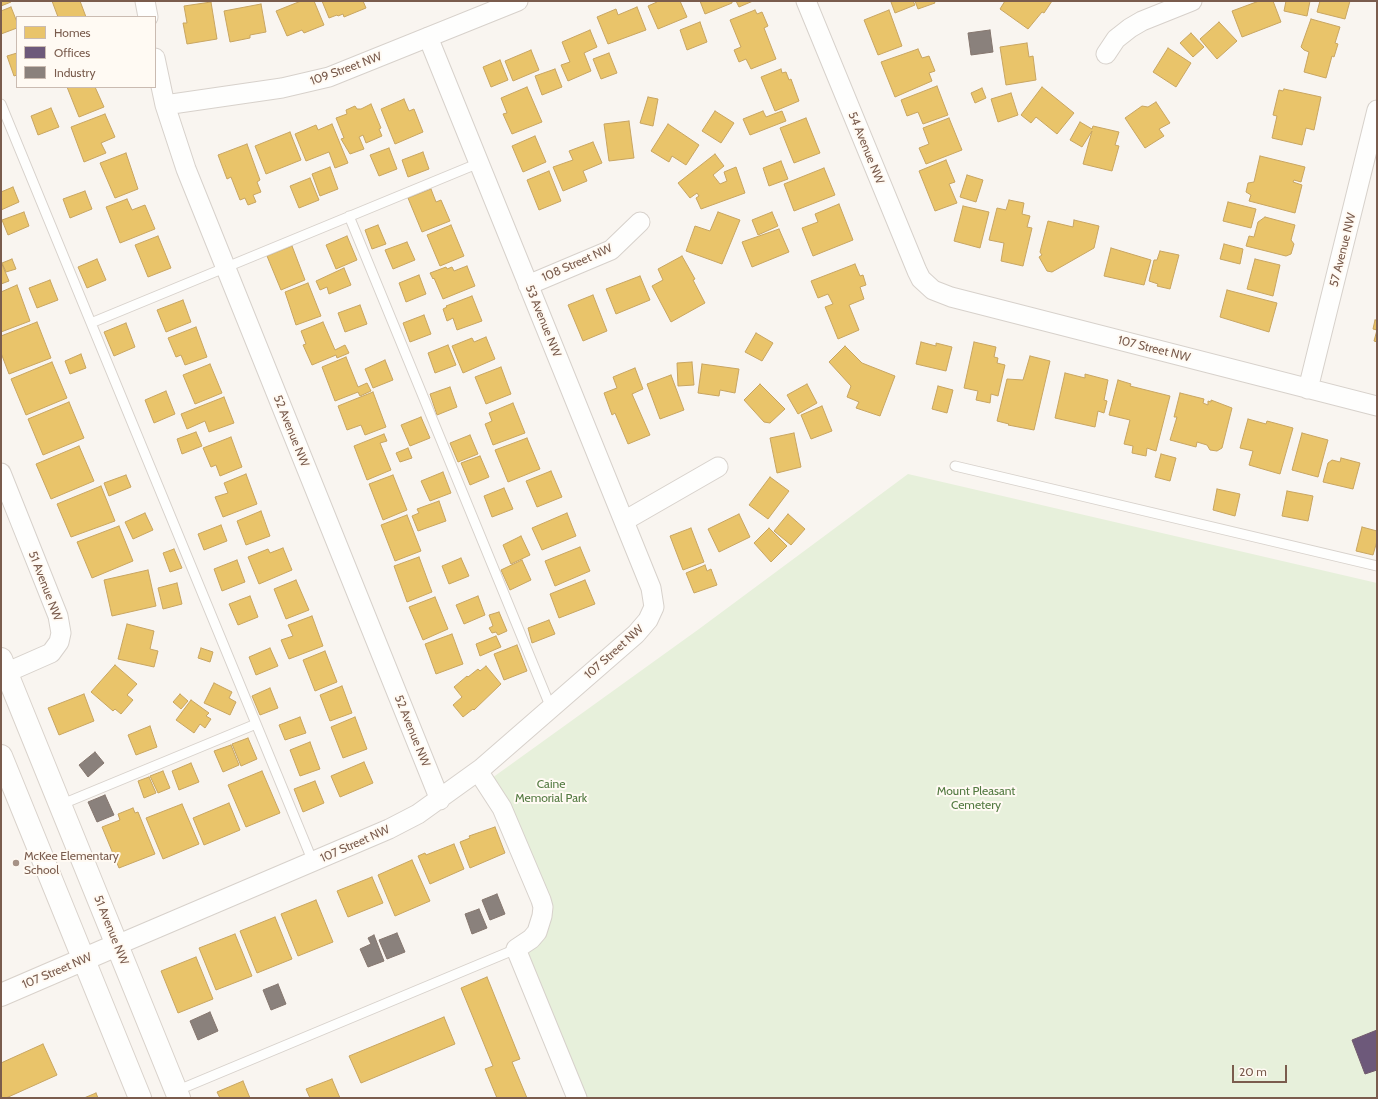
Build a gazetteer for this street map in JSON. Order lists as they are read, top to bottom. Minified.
{"streets":{"main road":["107 Street NW","51 Avenue NW"],"street":["109 Street NW","54 Avenue NW","57 Avenue NW","108 Street NW","53 Avenue NW","52 Avenue NW"]},"crossings":[["109 Street NW","53 Avenue NW"],["109 Street NW","52 Avenue NW"],["54 Avenue NW","107 Street NW"],["57 Avenue NW","107 Street NW"],["108 Street NW","53 Avenue NW"],["53 Avenue NW","107 Street NW"],["107 Street NW","52 Avenue NW"],["107 Street NW","51 Avenue NW"]],"parks":["Caine Memorial Park","Mount Pleasant Cemetery"],"places":["McKee Elementary School"],"legend":["Homes","Offices","Industry"],"scale_bar":"20 m"}
